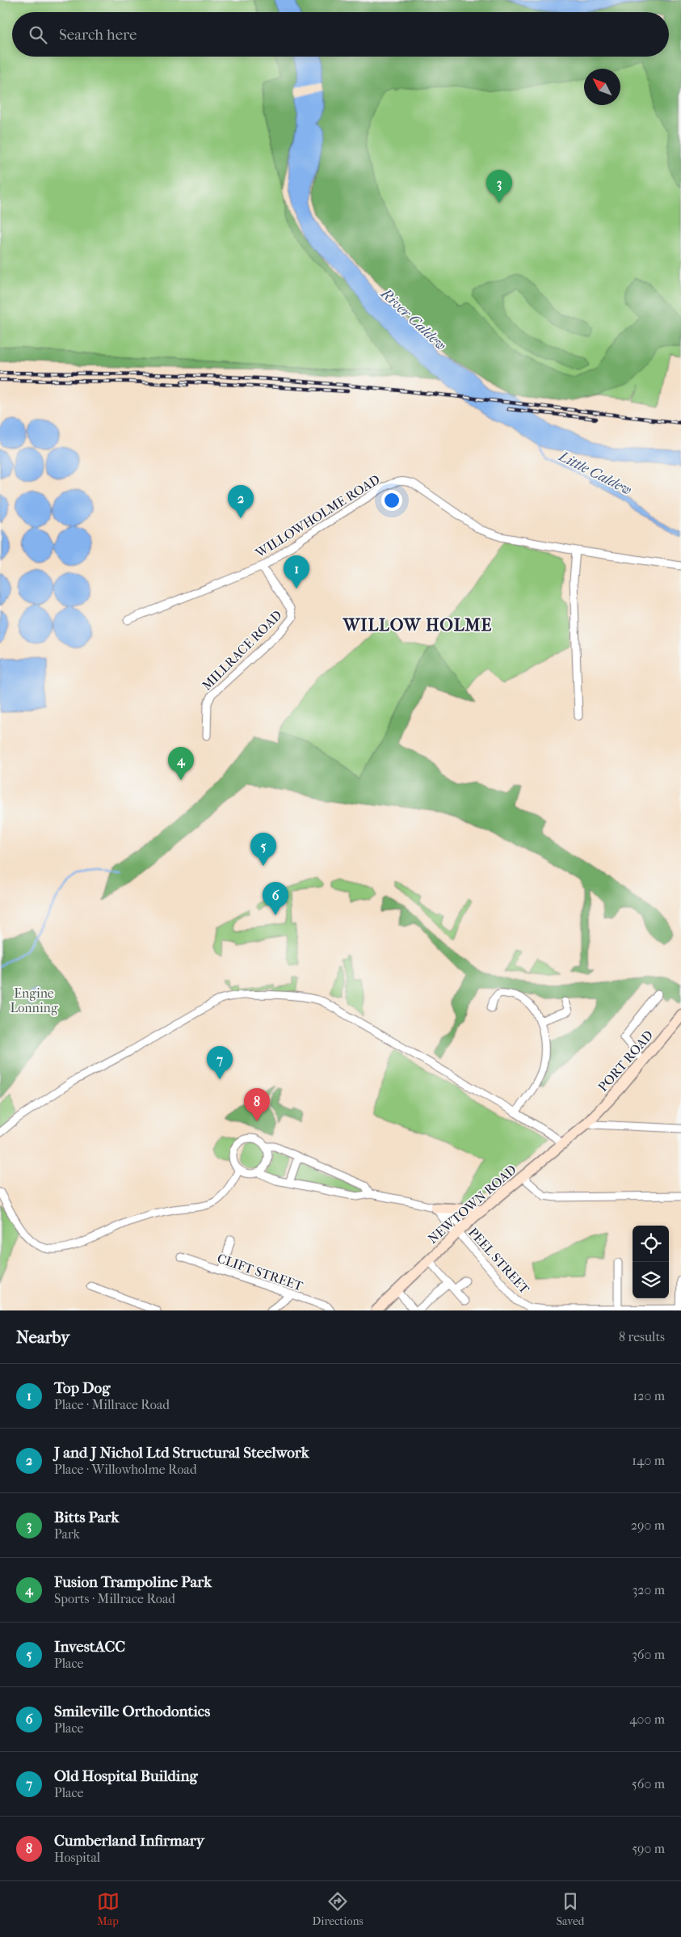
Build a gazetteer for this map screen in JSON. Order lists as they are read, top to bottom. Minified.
{"streets":{"main road":["PORT ROAD","NEWTOWN ROAD"],"street":["WILLOWHOLME ROAD","MILLRACE ROAD","PEEL STREET","CLIFT STREET"]},"crossings":[["WILLOWHOLME ROAD","MILLRACE ROAD"],["PORT ROAD","NEWTOWN ROAD"],["NEWTOWN ROAD","PEEL STREET"]],"districts":["WILLOW HOLME"],"water":["River Caldew","Little Caldew"],"parks":["Engine Lonning"],"north":"top left","page":{"search":"Search here","pins":["3","2","1","4","5","6","7","8"],"heading":["Nearby","8 results"],"list":[{"mark":"1","name":"Top Dog","note":"Place · Millrace Road","value":"120 m"},{"mark":"2","name":"J and J Nichol Ltd Structural Steelwork","note":"Place · Willowholme Road","value":"140 m"},{"mark":"3","name":"Bitts Park","note":"Park","value":"290 m"},{"mark":"4","name":"Fusion Trampoline Park","note":"Sports · Millrace Road","value":"320 m"},{"mark":"5","name":"InvestACC","note":"Place","value":"360 m"},{"mark":"6","name":"Smileville Orthodontics","note":"Place","value":"400 m"},{"mark":"7","name":"Old Hospital Building","note":"Place","value":"560 m"},{"mark":"8","name":"Cumberland Infirmary","note":"Hospital","value":"590 m"}],"nav":["Map","Directions","Saved"]}}
